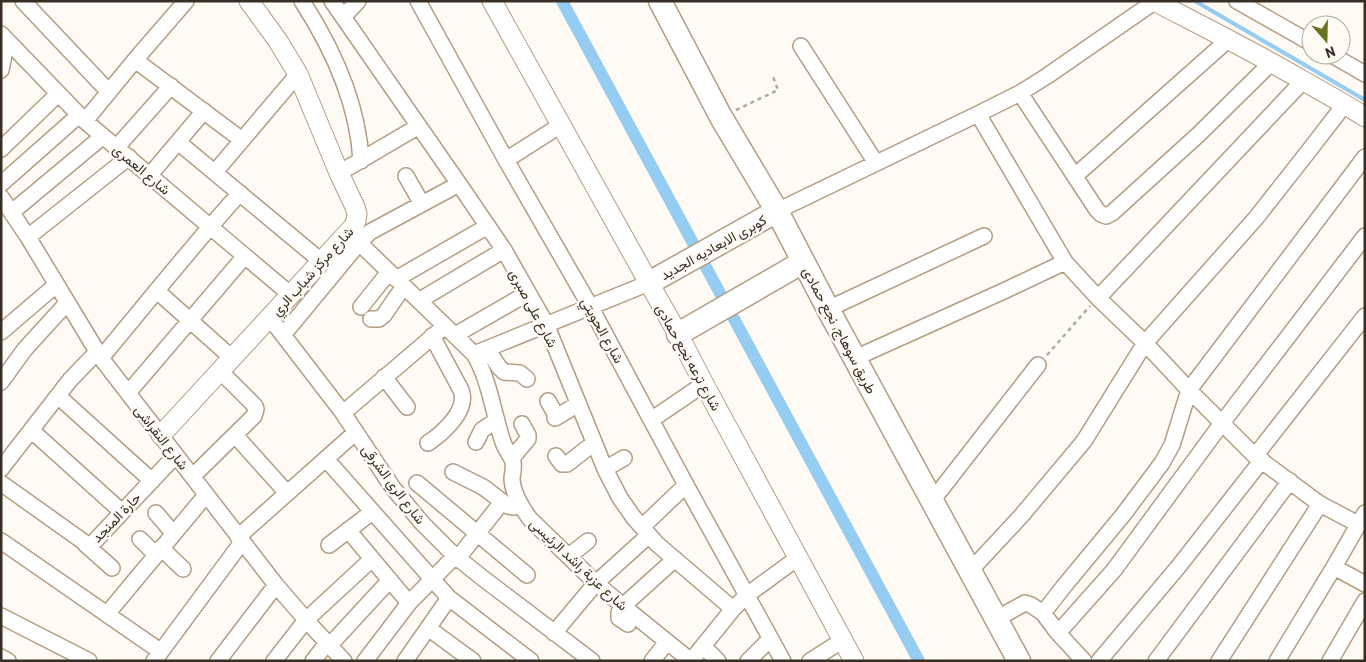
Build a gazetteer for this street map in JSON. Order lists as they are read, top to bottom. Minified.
{"streets":{"main road":["كوبرى الابعاديه الجديد","طريق سوهاج, نجع حمادى"],"street":["شارع العمرى","شارع مركز شباب الري","شارع على صبرى","شارع الحويتي","شارع ترعه نجع حمادى","شارع النقراشى","شارع الري الشرقى","حارة المنجد","شارع عزبة راشد الرئيسى"]},"crossings":[["شارع العمرى","شارع مركز شباب الري"],["كوبرى الابعاديه الجديد","طريق سوهاج, نجع حمادى"],["كوبرى الابعاديه الجديد","شارع ترعه نجع حمادى"],["شارع مركز شباب الري","شارع النقراشى"],["شارع مركز شباب الري","شارع الري الشرقى"],["شارع مركز شباب الري","شارع عزبة راشد الرئيسى"],["شارع النقراشى","حارة المنجد"]],"north":"bottom"}
